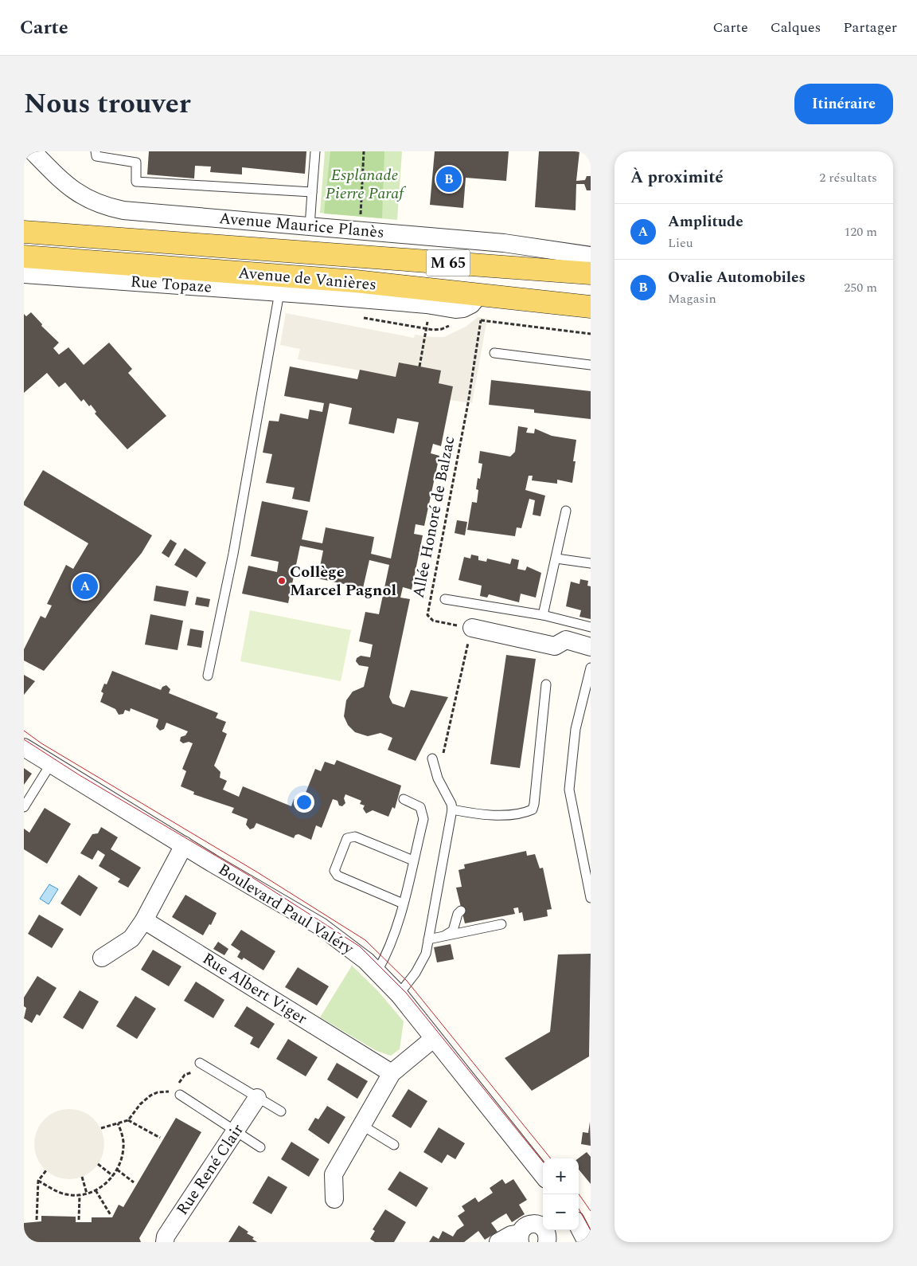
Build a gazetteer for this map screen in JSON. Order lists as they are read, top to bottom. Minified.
{"streets":{"main road":["M 65","Avenue de Vanières"],"street":["Avenue Maurice Planès","Rue Topaze","Boulevard Paul Valéry","Rue Albert Viger","Rue René Clair"],"path":["Allée Honoré de Balzac"]},"crossings":[["Avenue Maurice Planès","Avenue de Vanières"],["M 65","Avenue de Vanières"],["M 65","Rue Topaze"],["Avenue de Vanières","Rue Topaze"]],"parks":["Esplanade Pierre Paraf"],"places":["Collège Marcel Pagnol"],"page":{"header":"Carte","nav":["Carte","Calques","Partager"],"title":"Nous trouver","buttons":"Itinéraire","heading":["À proximité","2 résultats"],"pins":["B","A"],"list":[{"mark":"A","name":"Amplitude","note":"Lieu","value":"120 m"},{"mark":"B","name":"Ovalie Automobiles","note":"Magasin","value":"250 m"}],"map_buttons":["+","−"]}}
